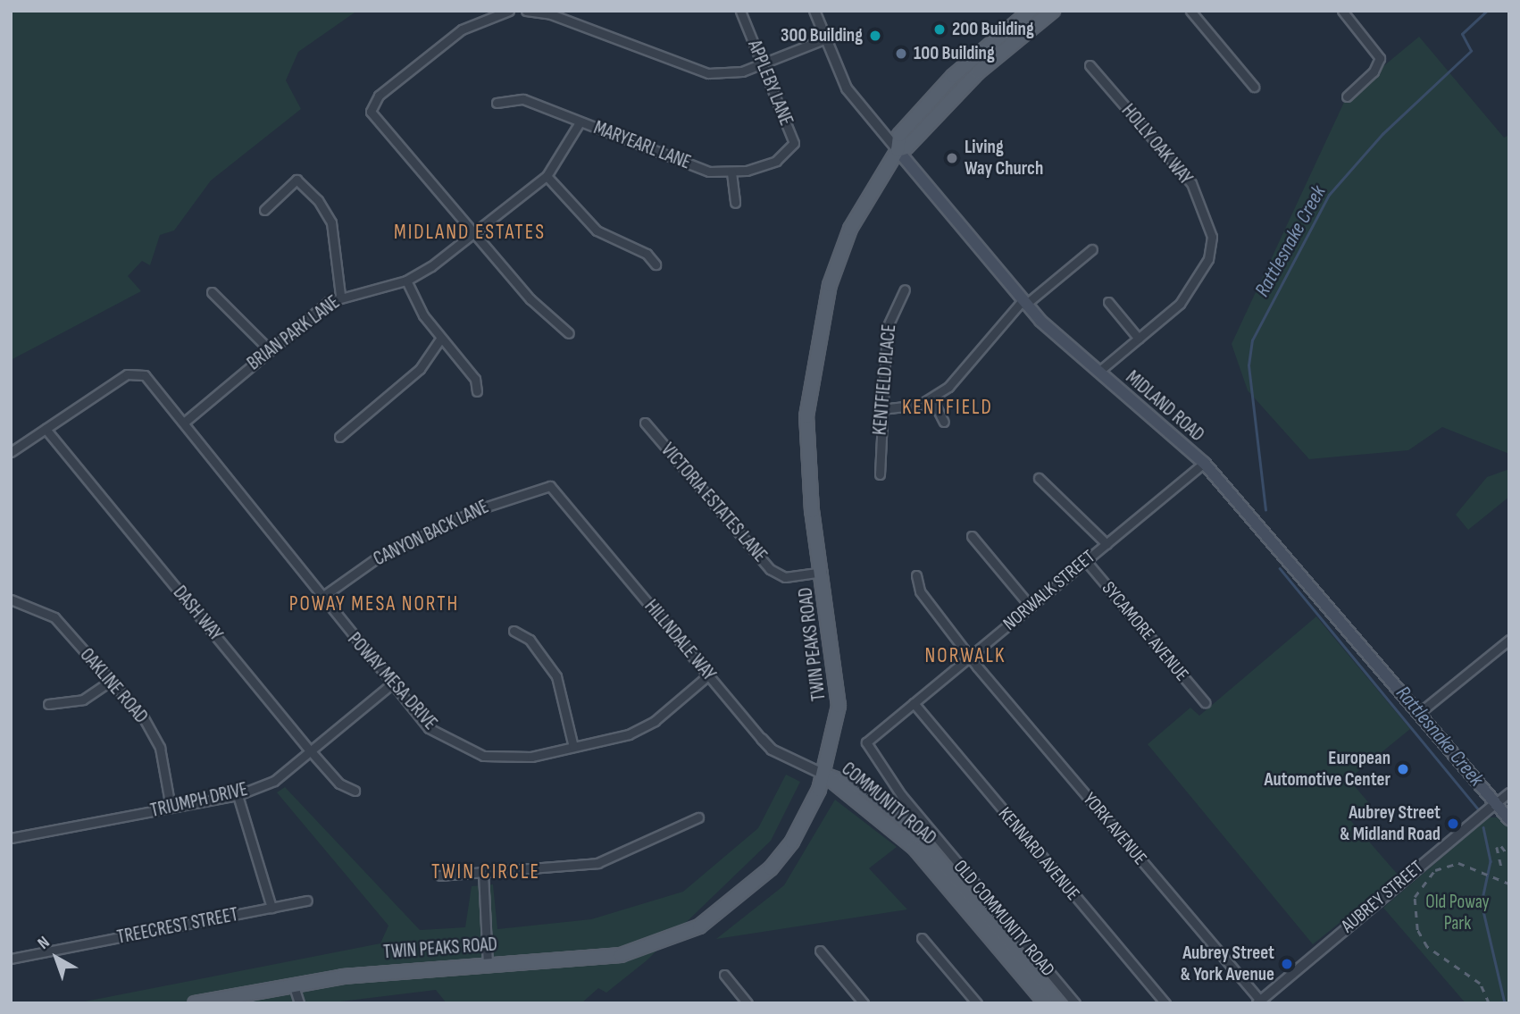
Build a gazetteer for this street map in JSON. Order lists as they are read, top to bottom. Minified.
{"streets":{"main road":["MIDLAND ROAD","TWIN PEAKS ROAD","COMMUNITY ROAD"],"street":["APPLEBY LANE","HOLLY OAK WAY","MARYEARL LANE","BRIAN PARK LANE","KENTFIELD PLACE","VICTORIA ESTATES LANE","CANYON BACK LANE","NORWALK STREET","DASH WAY","SYCAMORE AVENUE","HILLNDALE WAY","POWAY MESA DRIVE","OAKLINE ROAD","TRIUMPH DRIVE","YORK AVENUE","KENNARD AVENUE","AUBREY STREET","OLD COMMUNITY ROAD","TREECREST STREET"]},"crossings":[["APPLEBY LANE","MARYEARL LANE"],["HOLLY OAK WAY","MIDLAND ROAD"],["MARYEARL LANE","BRIAN PARK LANE"],["BRIAN PARK LANE","POWAY MESA DRIVE"],["MIDLAND ROAD","NORWALK STREET"],["MIDLAND ROAD","TWIN PEAKS ROAD"],["MIDLAND ROAD","AUBREY STREET"],["VICTORIA ESTATES LANE","TWIN PEAKS ROAD"],["CANYON BACK LANE","HILLNDALE WAY"],["CANYON BACK LANE","POWAY MESA DRIVE"],["NORWALK STREET","SYCAMORE AVENUE"],["NORWALK STREET","YORK AVENUE"],["NORWALK STREET","KENNARD AVENUE"],["NORWALK STREET","OLD COMMUNITY ROAD"],["DASH WAY","POWAY MESA DRIVE"],["DASH WAY","TRIUMPH DRIVE"],["HILLNDALE WAY","TWIN PEAKS ROAD"],["HILLNDALE WAY","POWAY MESA DRIVE"],["HILLNDALE WAY","COMMUNITY ROAD"],["TWIN PEAKS ROAD","COMMUNITY ROAD"],["POWAY MESA DRIVE","TRIUMPH DRIVE"],["OAKLINE ROAD","TRIUMPH DRIVE"],["YORK AVENUE","AUBREY STREET"]],"districts":["MIDLAND ESTATES","KENTFIELD","POWAY MESA NORTH","NORWALK","TWIN CIRCLE"],"water":["Rattlesnake Creek"],"parks":["Old Poway Park"],"places":["200 Building","300 Building","100 Building","Living Way Church","European Automotive Center","Aubrey Street & Midland Road","Aubrey Street & York Avenue"],"north":"top left"}
